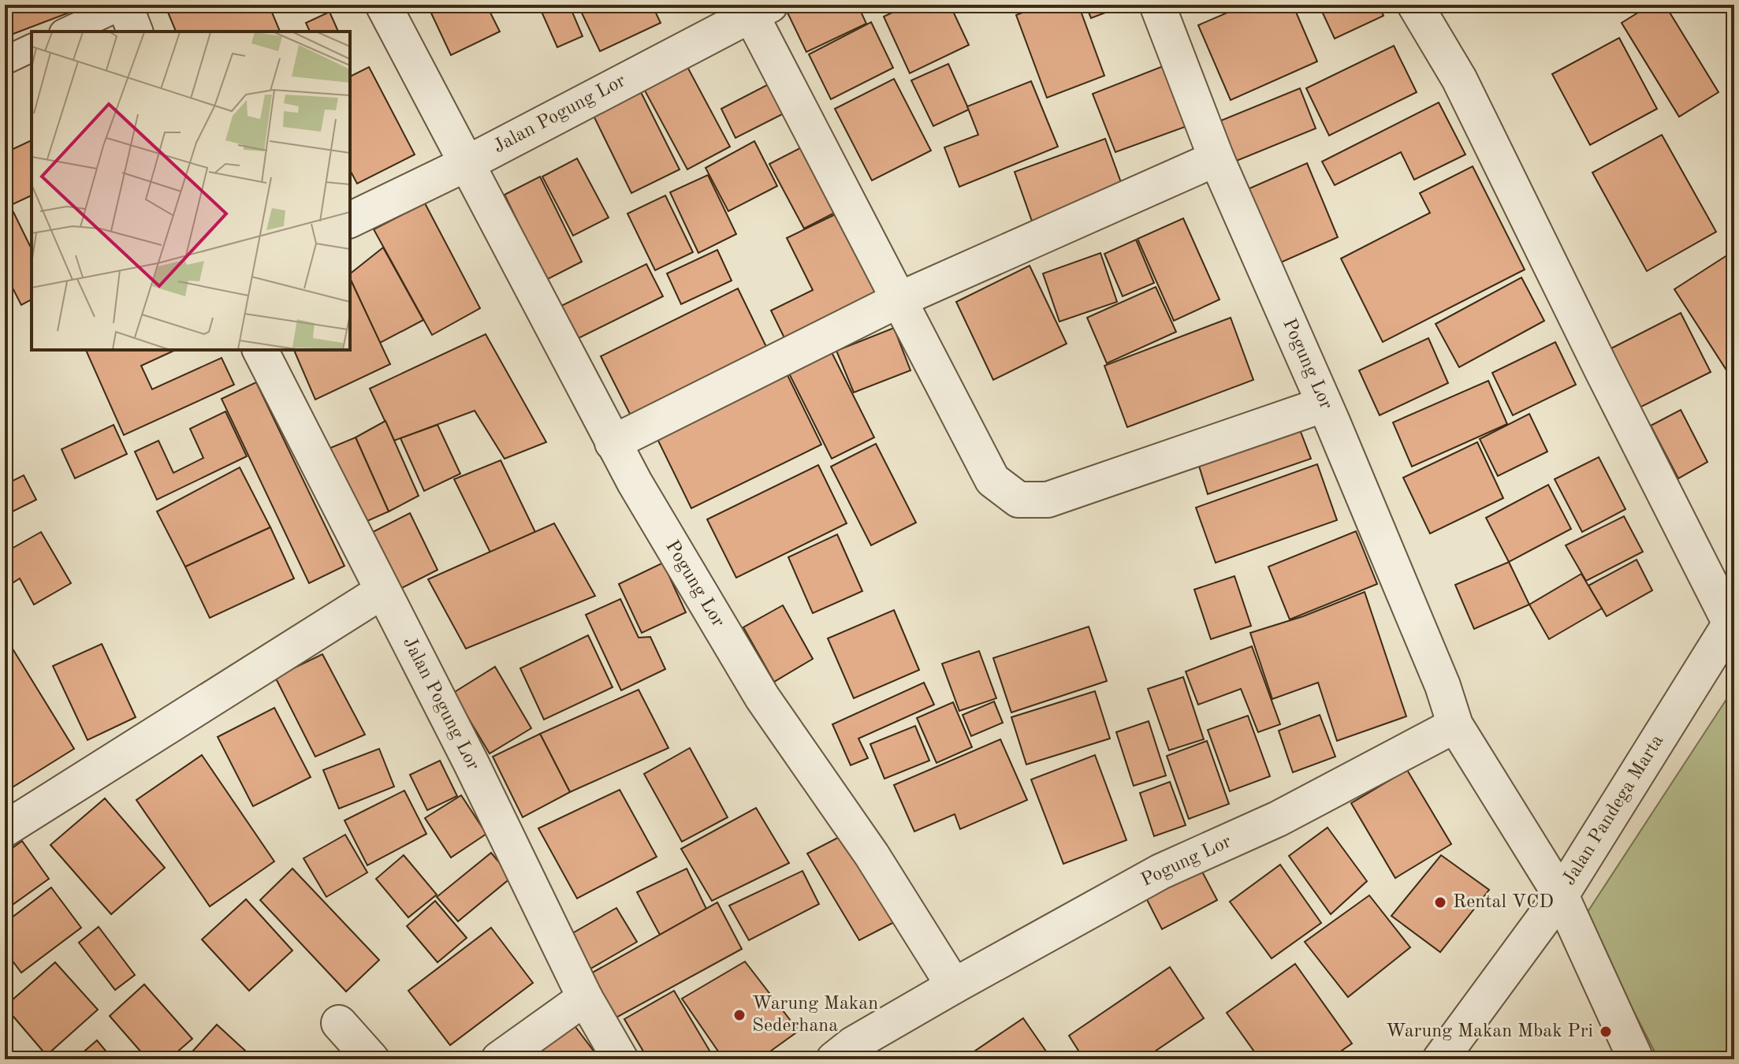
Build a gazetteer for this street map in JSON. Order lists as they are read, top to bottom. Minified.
{"streets":{"street":["Jalan Pogung Lor","Pogung Lor","Jalan Pandega Marta"]},"crossings":[["Jalan Pogung Lor","Pogung Lor"],["Pogung Lor","Jalan Pandega Marta"]],"places":["Rental VCD","Warung Makan Sederhana","Warung Makan Mbak Pri"]}
